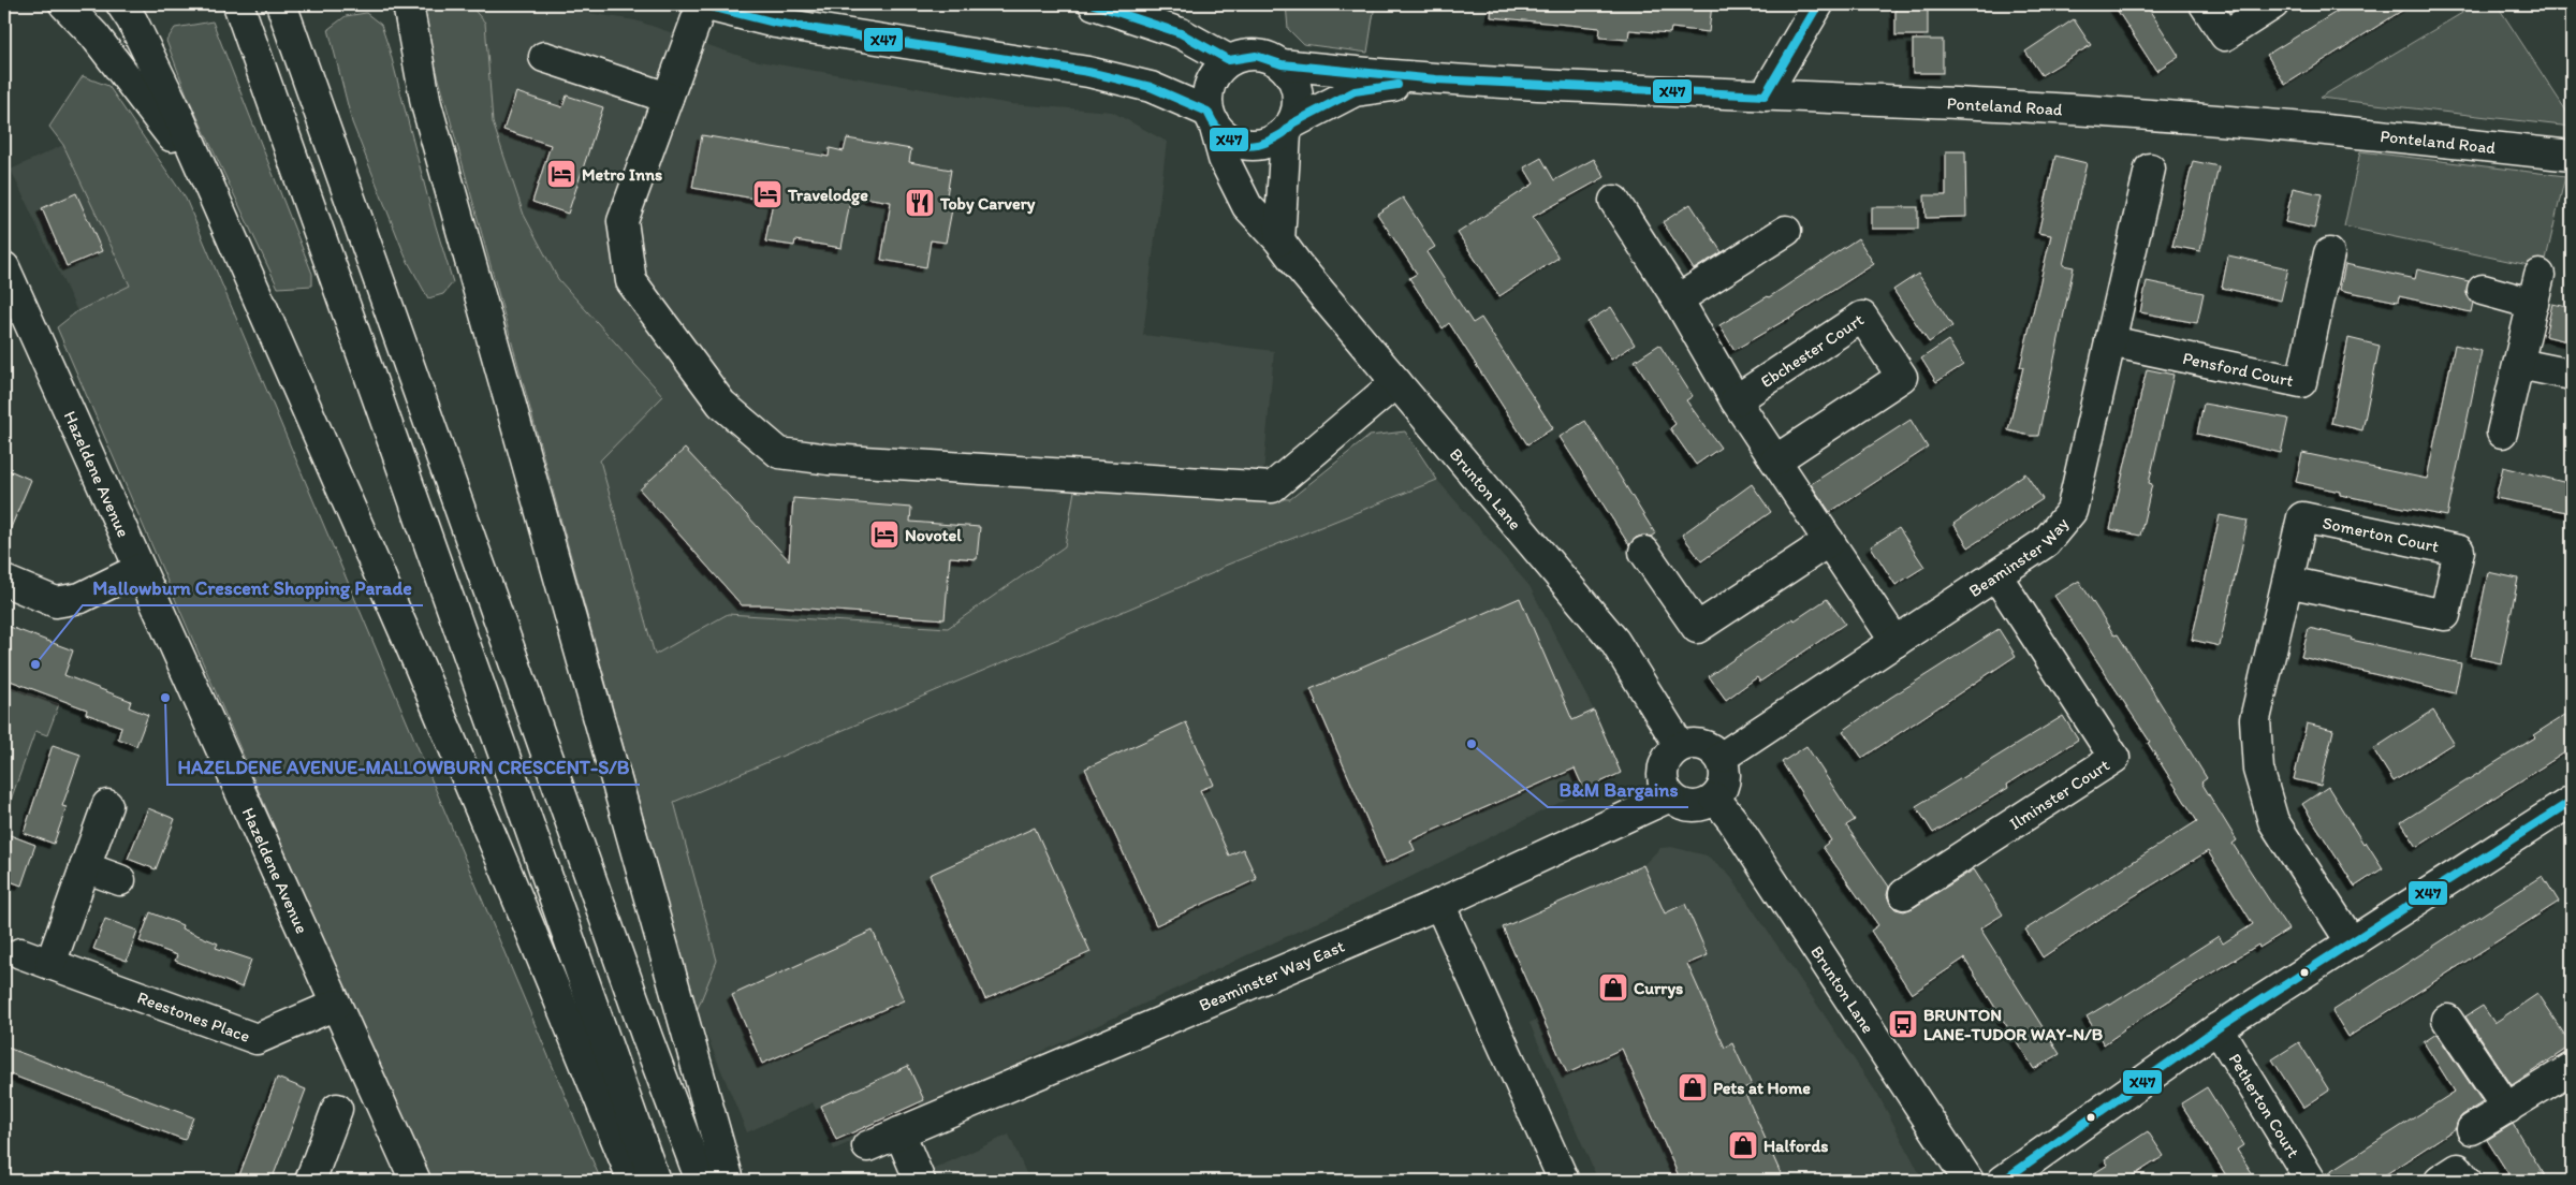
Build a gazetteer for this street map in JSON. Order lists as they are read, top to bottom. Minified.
{"streets":{"main road":["Ponteland Road","Ebchester Court","Pensford Court","Hazeldene Avenue","Brunton Lane","Somerton Court","Beaminster Way","Ilminster Court","Beaminster Way East","Reestones Place","Petherton Court"]},"crossings":[["Ponteland Road","Brunton Lane"],["Pensford Court","Beaminster Way"],["Hazeldene Avenue","Reestones Place"],["Brunton Lane","Beaminster Way"],["Brunton Lane","Beaminster Way East"],["Beaminster Way","Ilminster Court"],["Beaminster Way","Beaminster Way East"]],"places":{"hotel":["Metro Inns","Travelodge","Novotel"],"restaurant":["Toby Carvery"],"other":["Mallowburn Crescent Shopping Parade","HAZELDENE AVENUE-MALLOWBURN CRESCENT-S/B","B&M Bargains"],"shop":["Currys","Pets at Home","Halfords"],"bus stop":["BRUNTON LANE-TUDOR WAY-N/B"]},"lines":["transit line X47"]}
